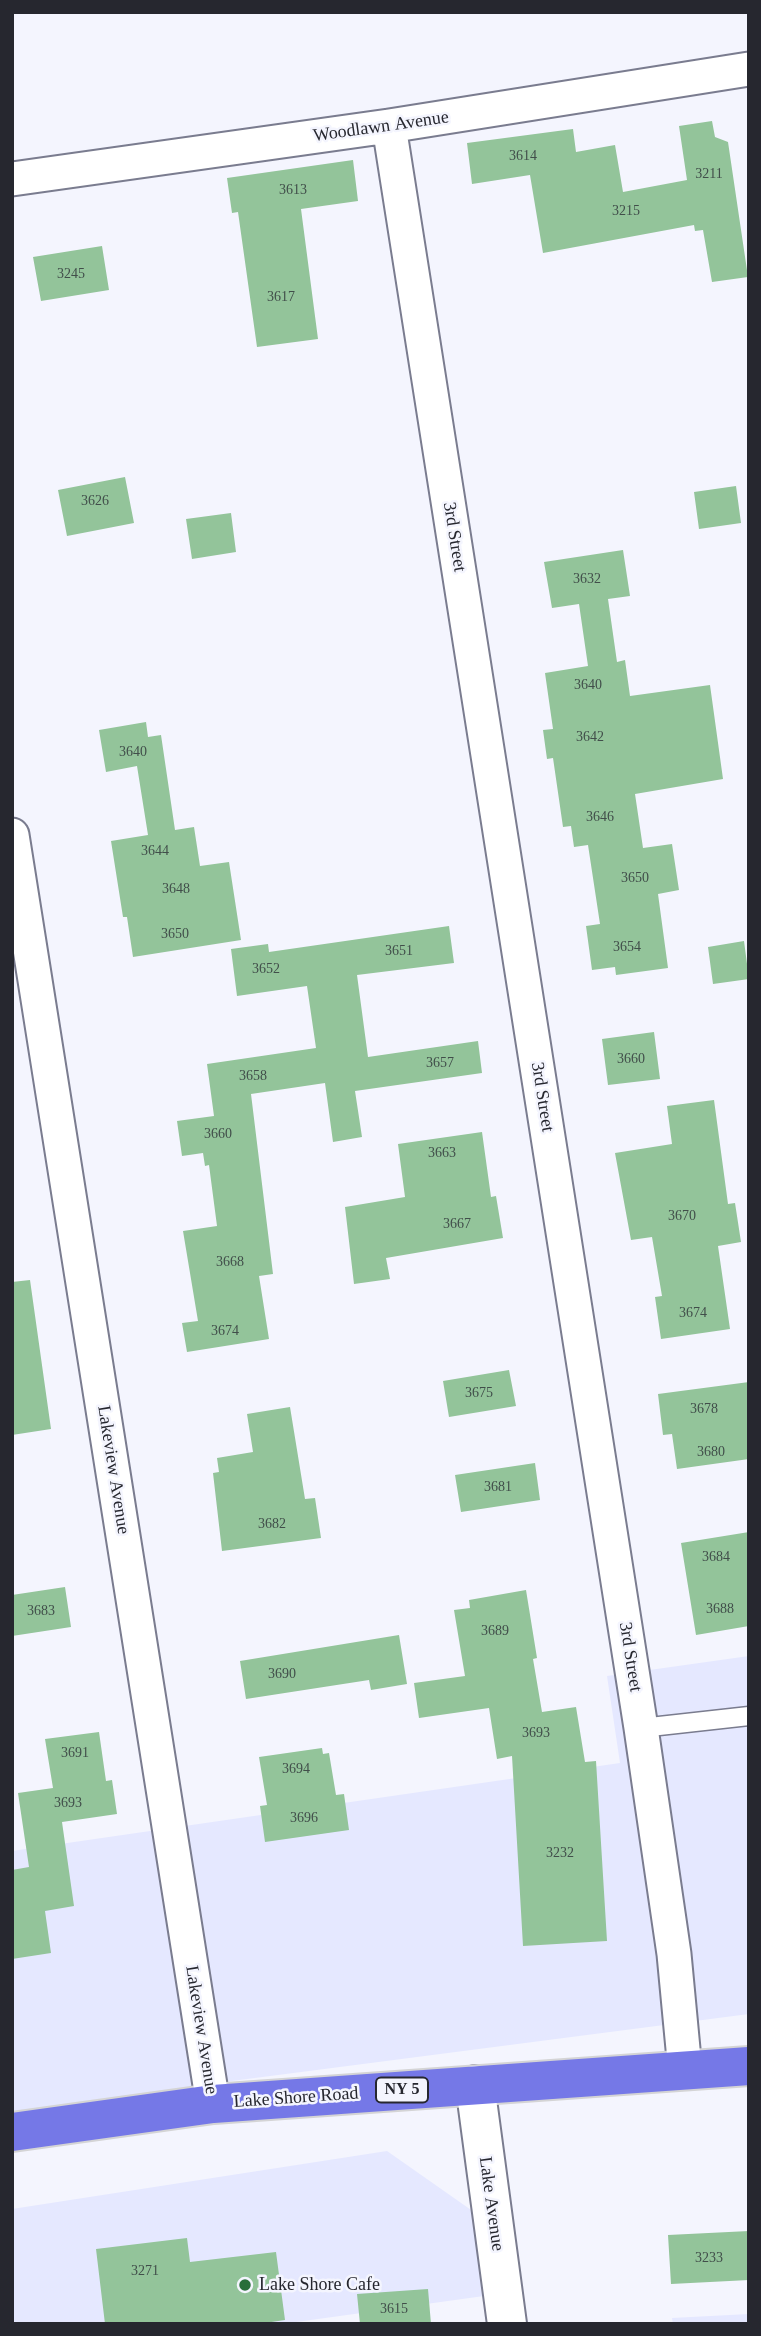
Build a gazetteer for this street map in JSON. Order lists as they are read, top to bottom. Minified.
{"streets":{"highway":["NY 5","Lake Shore Road"],"street":["Woodlawn Avenue","3rd Street","Lakeview Avenue","Lake Avenue"]},"crossings":[["Woodlawn Avenue","3rd Street"],["3rd Street","Lake Shore Road"],["Lakeview Avenue","Lake Shore Road"],["Lake Shore Road","Lake Avenue"]],"places":["Lake Shore Cafe"],"house_numbers":["3614","3211","3613","3215","3245","3617","3626","3632","3640","3642","3640","3646","3644","3650","3648","3650","3654","3651","3652","3660","3657","3658","3660","3663","3670","3667","3668","3674","3674","3675","3678","3680","3681","3682","3684","3688","3683","3689","3690","3693","3691","3694","3693","3696","3232","3233","3271","3615"]}
